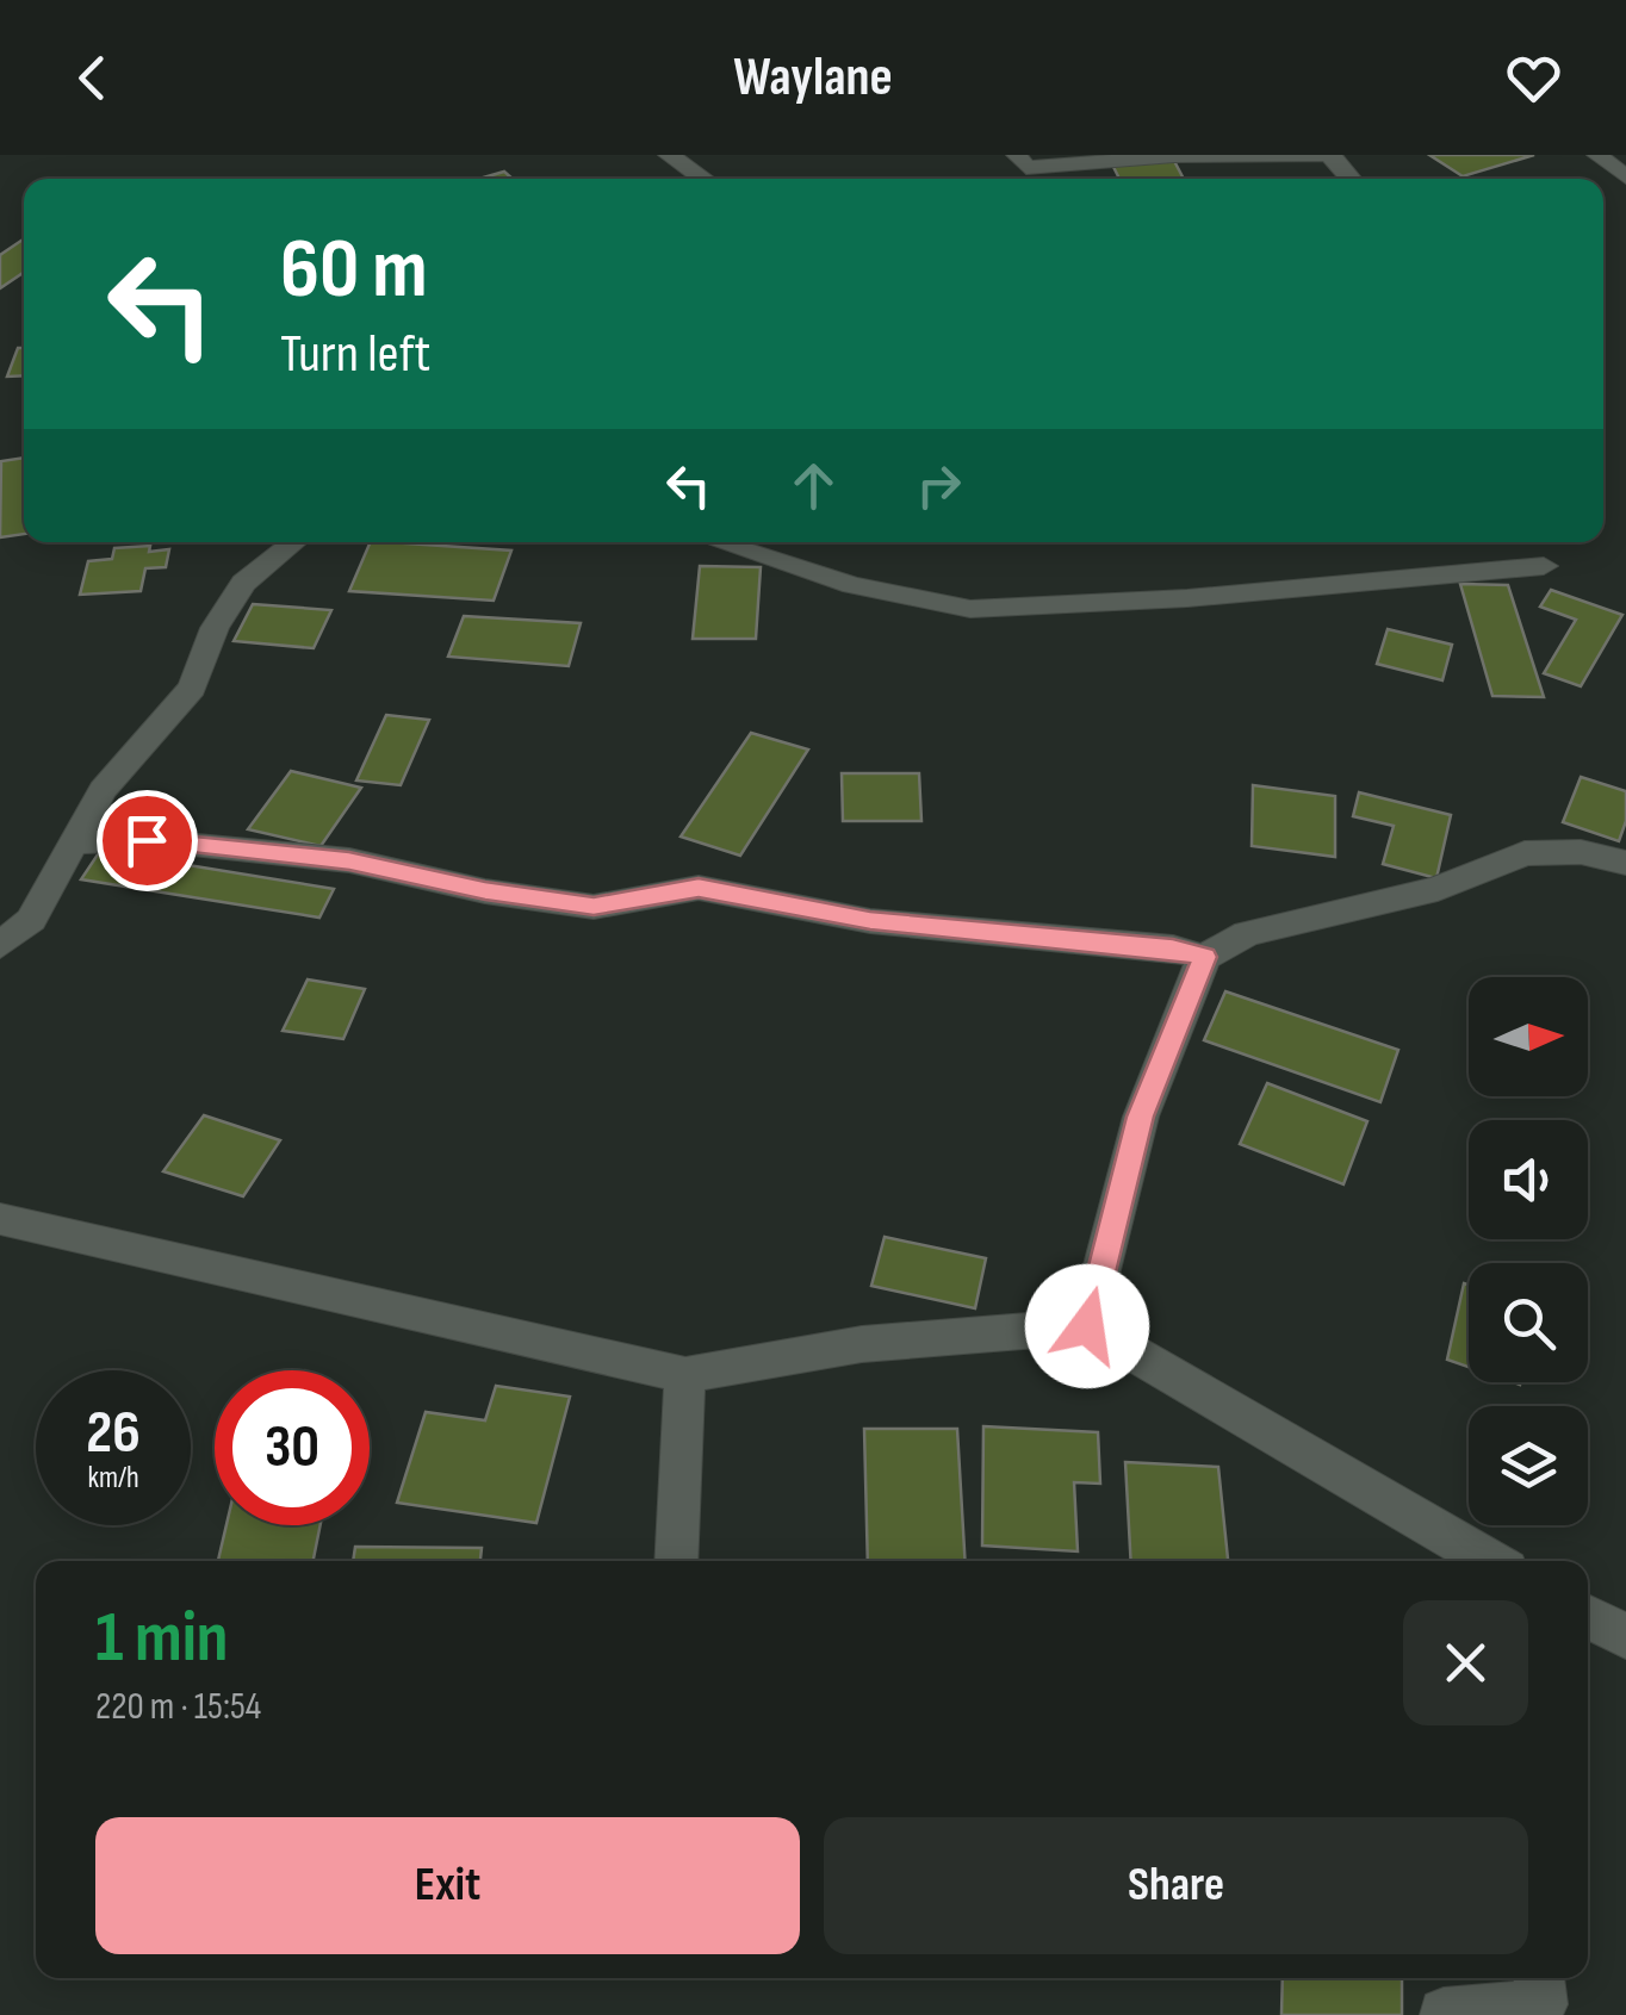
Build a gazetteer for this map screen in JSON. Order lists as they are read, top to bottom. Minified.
{"north":"right","page":{"header":"Waylane","turn":["60 m","Turn left"],"speed":"26 km/h","limit":"30","heading":["1 min","220 m · 15:54"],"buttons":["Exit","Share"]}}
